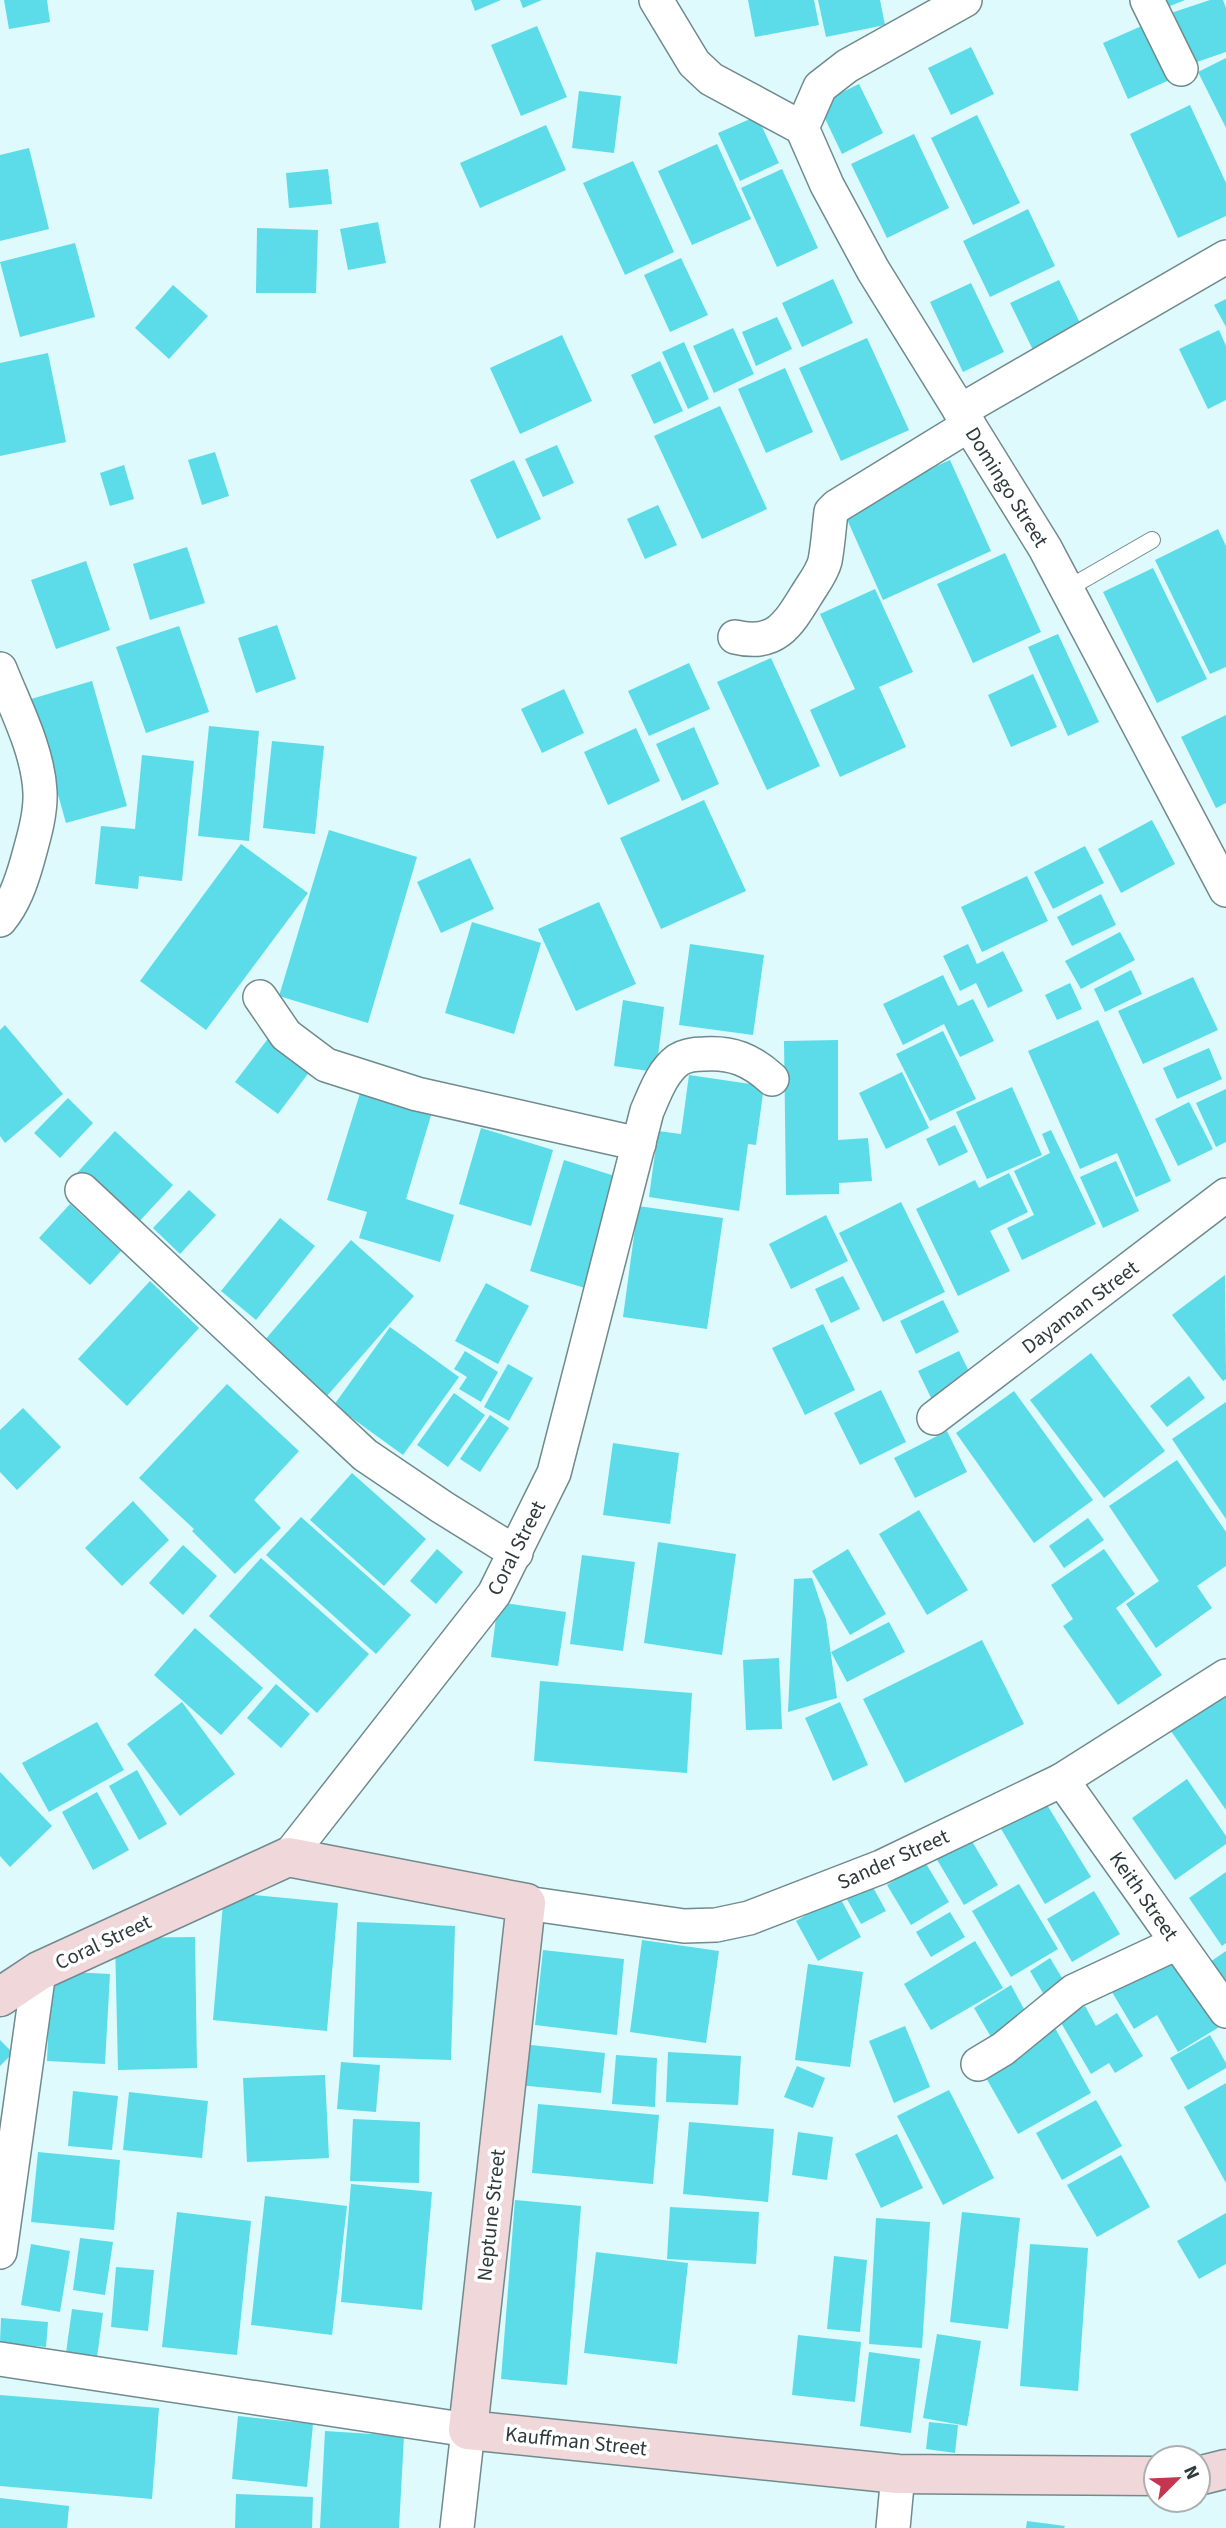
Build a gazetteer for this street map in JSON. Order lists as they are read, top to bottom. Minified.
{"streets":{"street":["Domingo Street","Dayaman Street","Coral Street","Sander Street","Keith Street","Neptune Street","Kauffman Street"]},"crossings":[["Sander Street","Keith Street"],["Sander Street","Neptune Street"],["Neptune Street","Kauffman Street"]],"north":"top right"}
